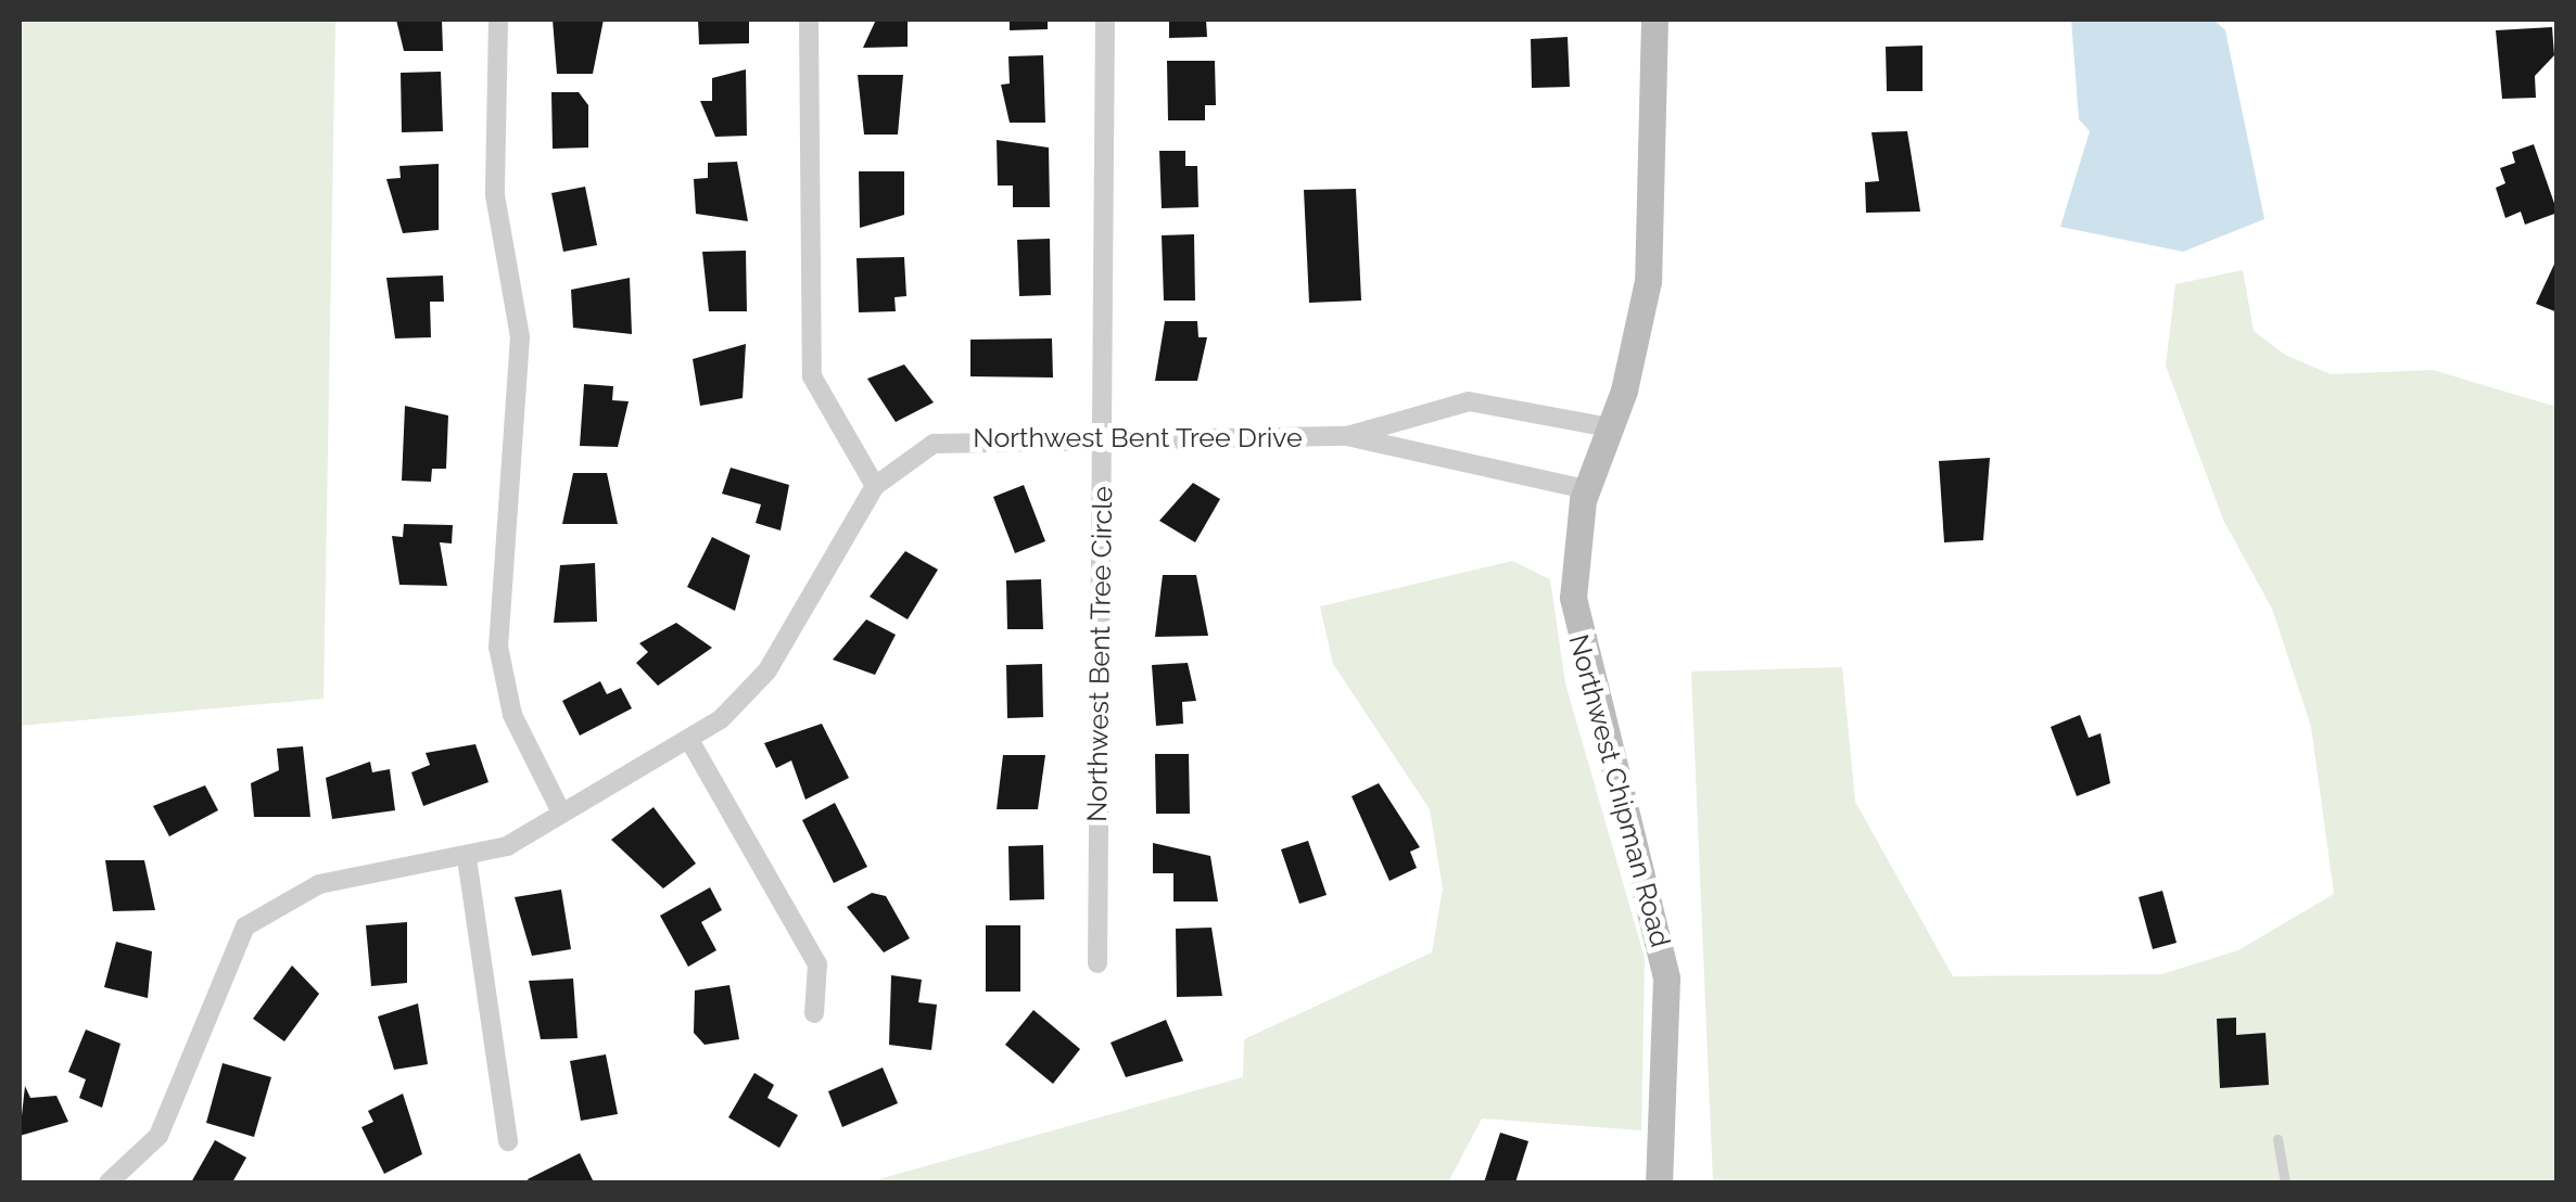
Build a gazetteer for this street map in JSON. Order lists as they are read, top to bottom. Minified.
{"streets":{"main road":["Northwest Chipman Road"],"street":["Northwest Bent Tree Drive","Northwest Bent Tree Circle"]},"crossings":[["Northwest Bent Tree Drive","Northwest Bent Tree Circle"],["Northwest Bent Tree Drive","Northwest Chipman Road"]]}
